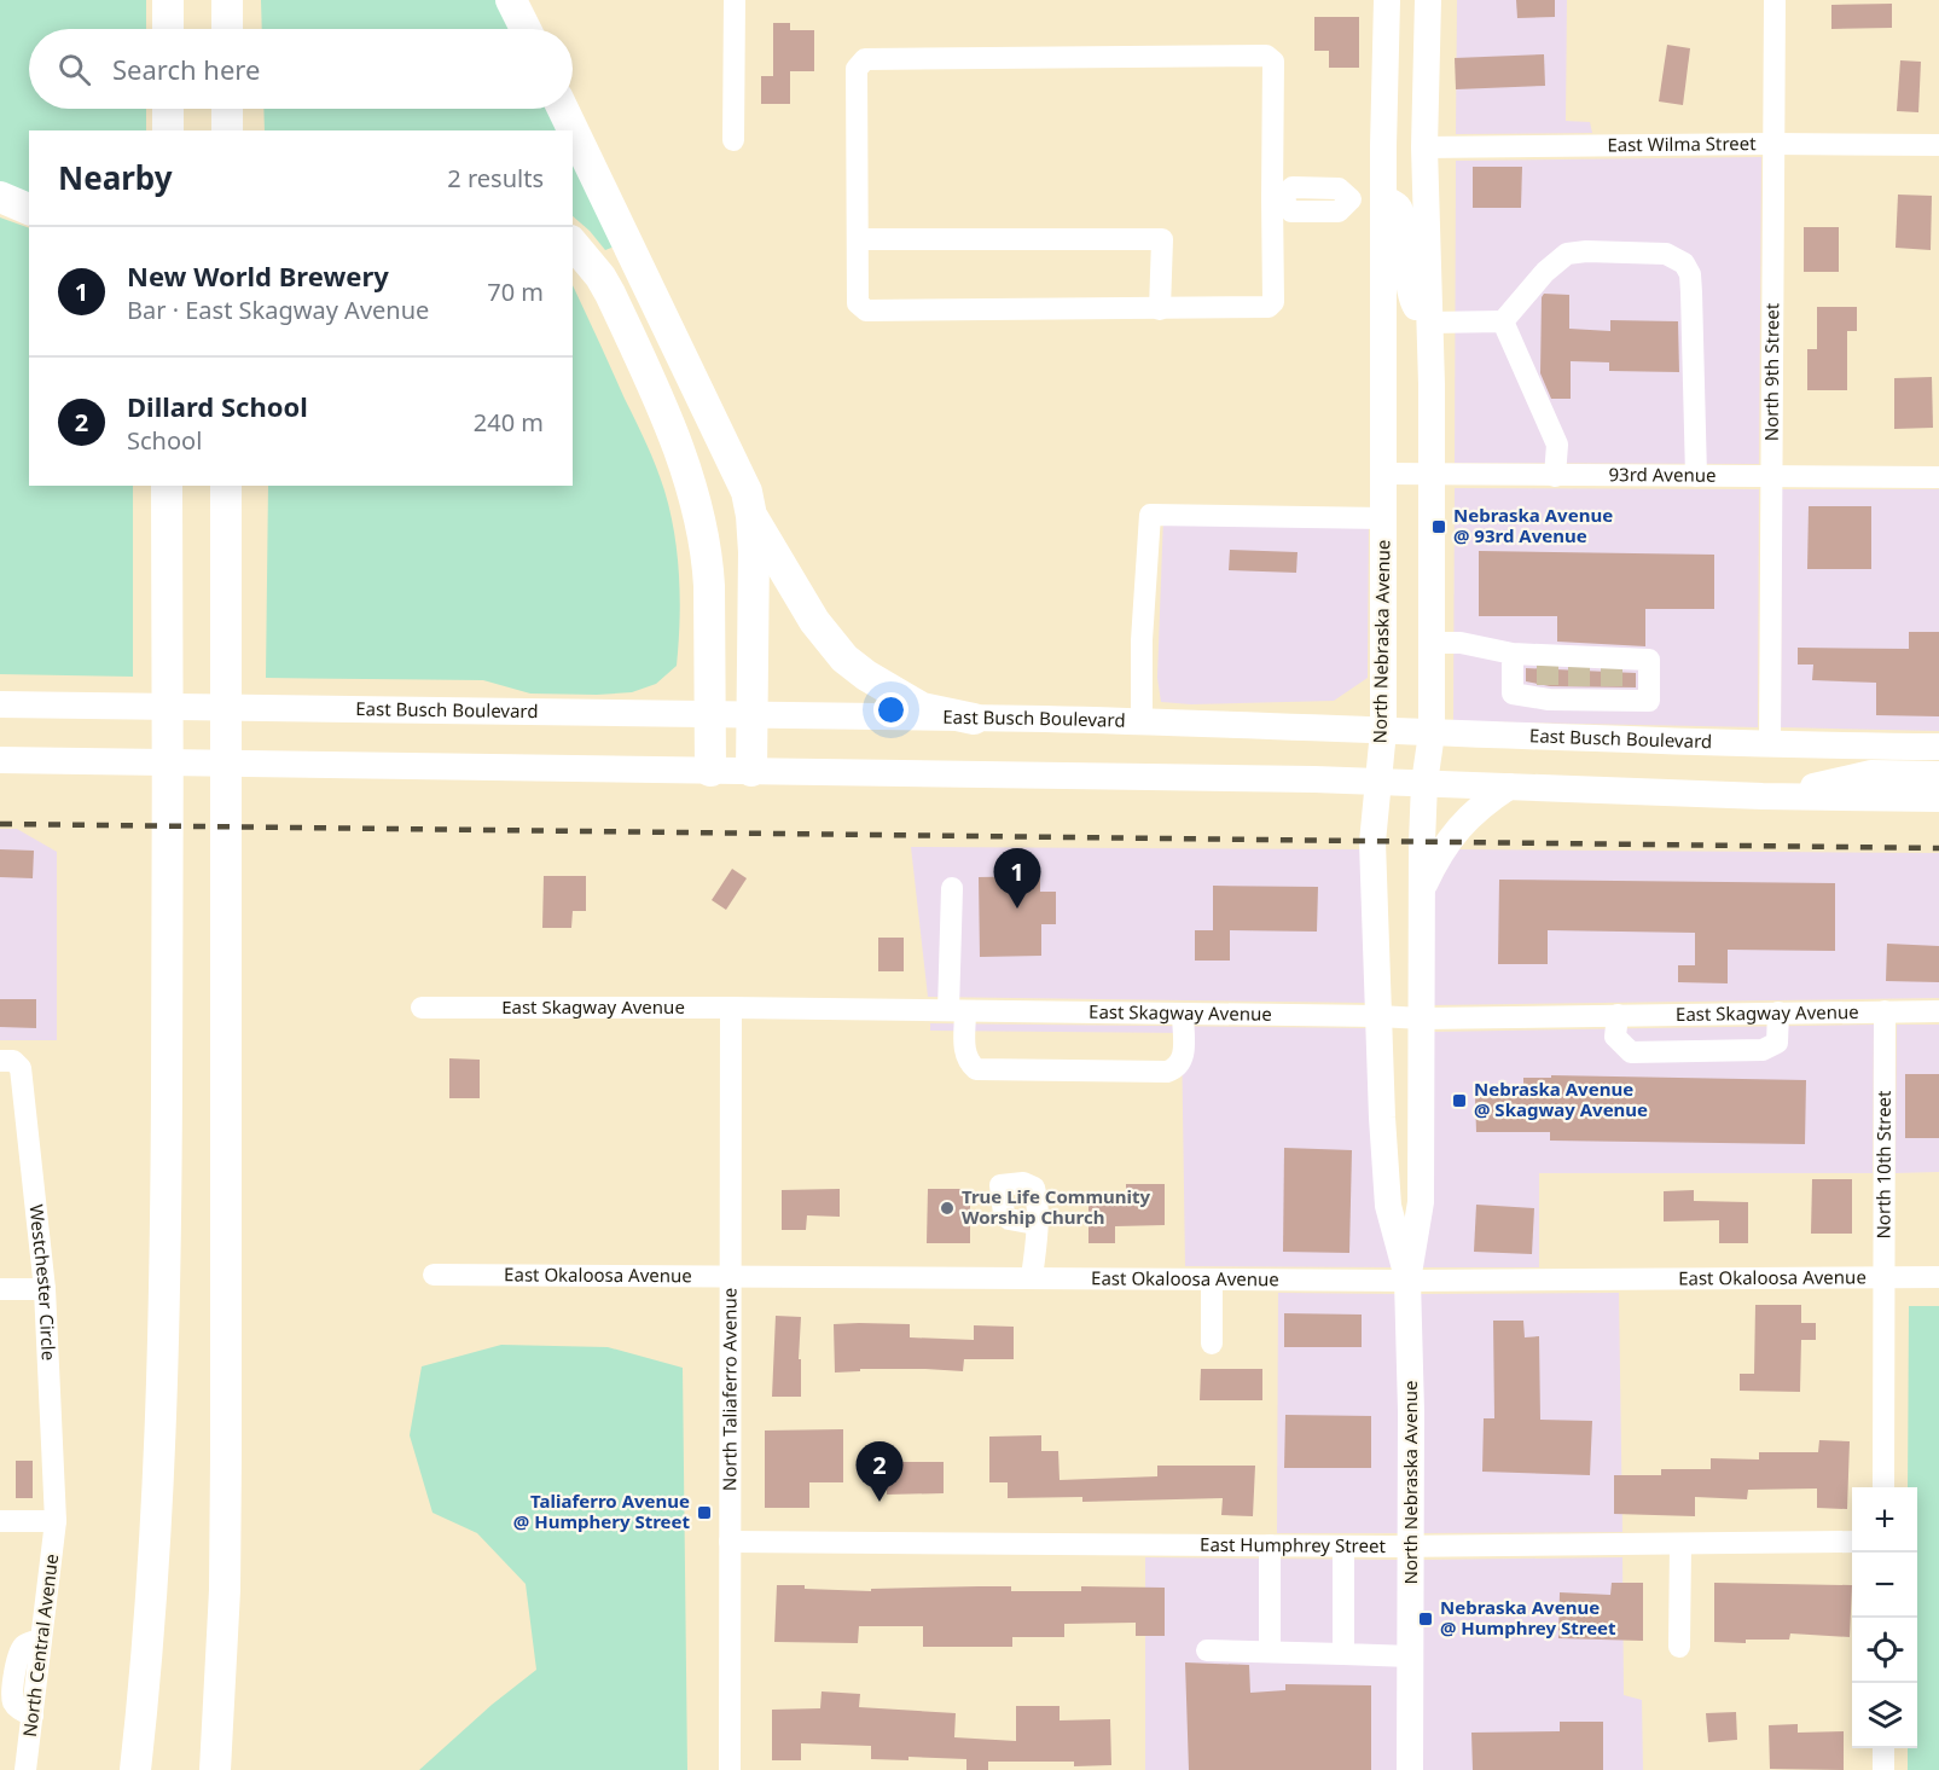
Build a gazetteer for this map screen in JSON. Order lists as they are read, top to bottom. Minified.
{"streets":{"main road":["North Nebraska Avenue","East Busch Boulevard"],"street":["East Wilma Street","North 9th Street","93rd Avenue","East Skagway Avenue","North 10th Street","East Okaloosa Avenue","Westchester Circle","North Taliaferro Avenue","East Humphrey Street","North Central Avenue"]},"crossings":[["East Wilma Street","North 9th Street"],["East Wilma Street","North Nebraska Avenue"],["North 9th Street","93rd Avenue"],["North 9th Street","East Busch Boulevard"],["93rd Avenue","North Nebraska Avenue"],["North Nebraska Avenue","East Busch Boulevard"],["North Nebraska Avenue","East Skagway Avenue"],["North Nebraska Avenue","East Okaloosa Avenue"],["North Nebraska Avenue","East Humphrey Street"],["East Skagway Avenue","North 10th Street"],["East Skagway Avenue","North Taliaferro Avenue"],["North 10th Street","East Okaloosa Avenue"],["East Okaloosa Avenue","North Taliaferro Avenue"],["Westchester Circle","North Central Avenue"],["North Taliaferro Avenue","East Humphrey Street"]],"places":{"transit":["Nebraska Avenue @ 93rd Avenue","Nebraska Avenue @ Skagway Avenue","Taliaferro Avenue @ Humphery Street","Nebraska Avenue @ Humphrey Street"],"other":["True Life Community Worship Church"]},"page":{"search":"Search here","heading":["Nearby","2 results"],"list":[{"mark":"1","name":"New World Brewery","note":"Bar · East Skagway Avenue","value":"70 m"},{"mark":"2","name":"Dillard School","note":"School","value":"240 m"}],"pins":["1","2"],"map_buttons":["+","−"]}}
